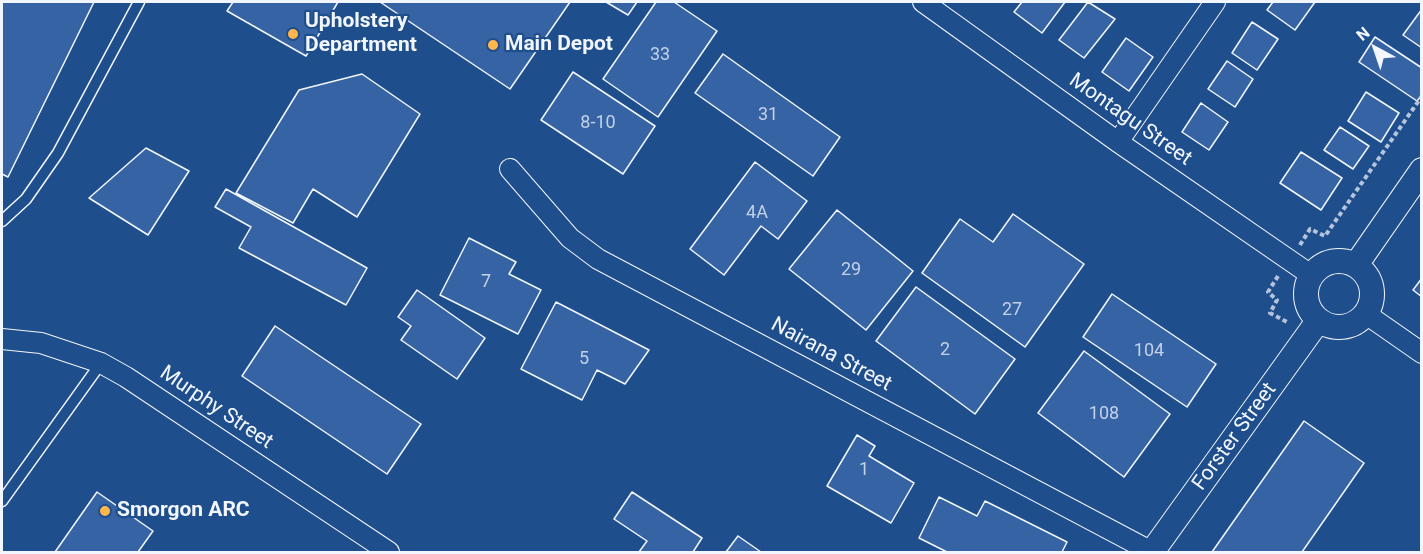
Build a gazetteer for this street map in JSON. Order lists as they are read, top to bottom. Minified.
{"streets":{"street":["Montagu Street","Nairana Street","Murphy Street","Forster Street"]},"crossings":[["Montagu Street","Forster Street"],["Nairana Street","Forster Street"]],"places":["Upholstery Department","Main Depot","Smorgon ARC"],"house_numbers":["33","31","8-10","4A","29","7","27","2","104","5","108","1"],"north":"top left"}
